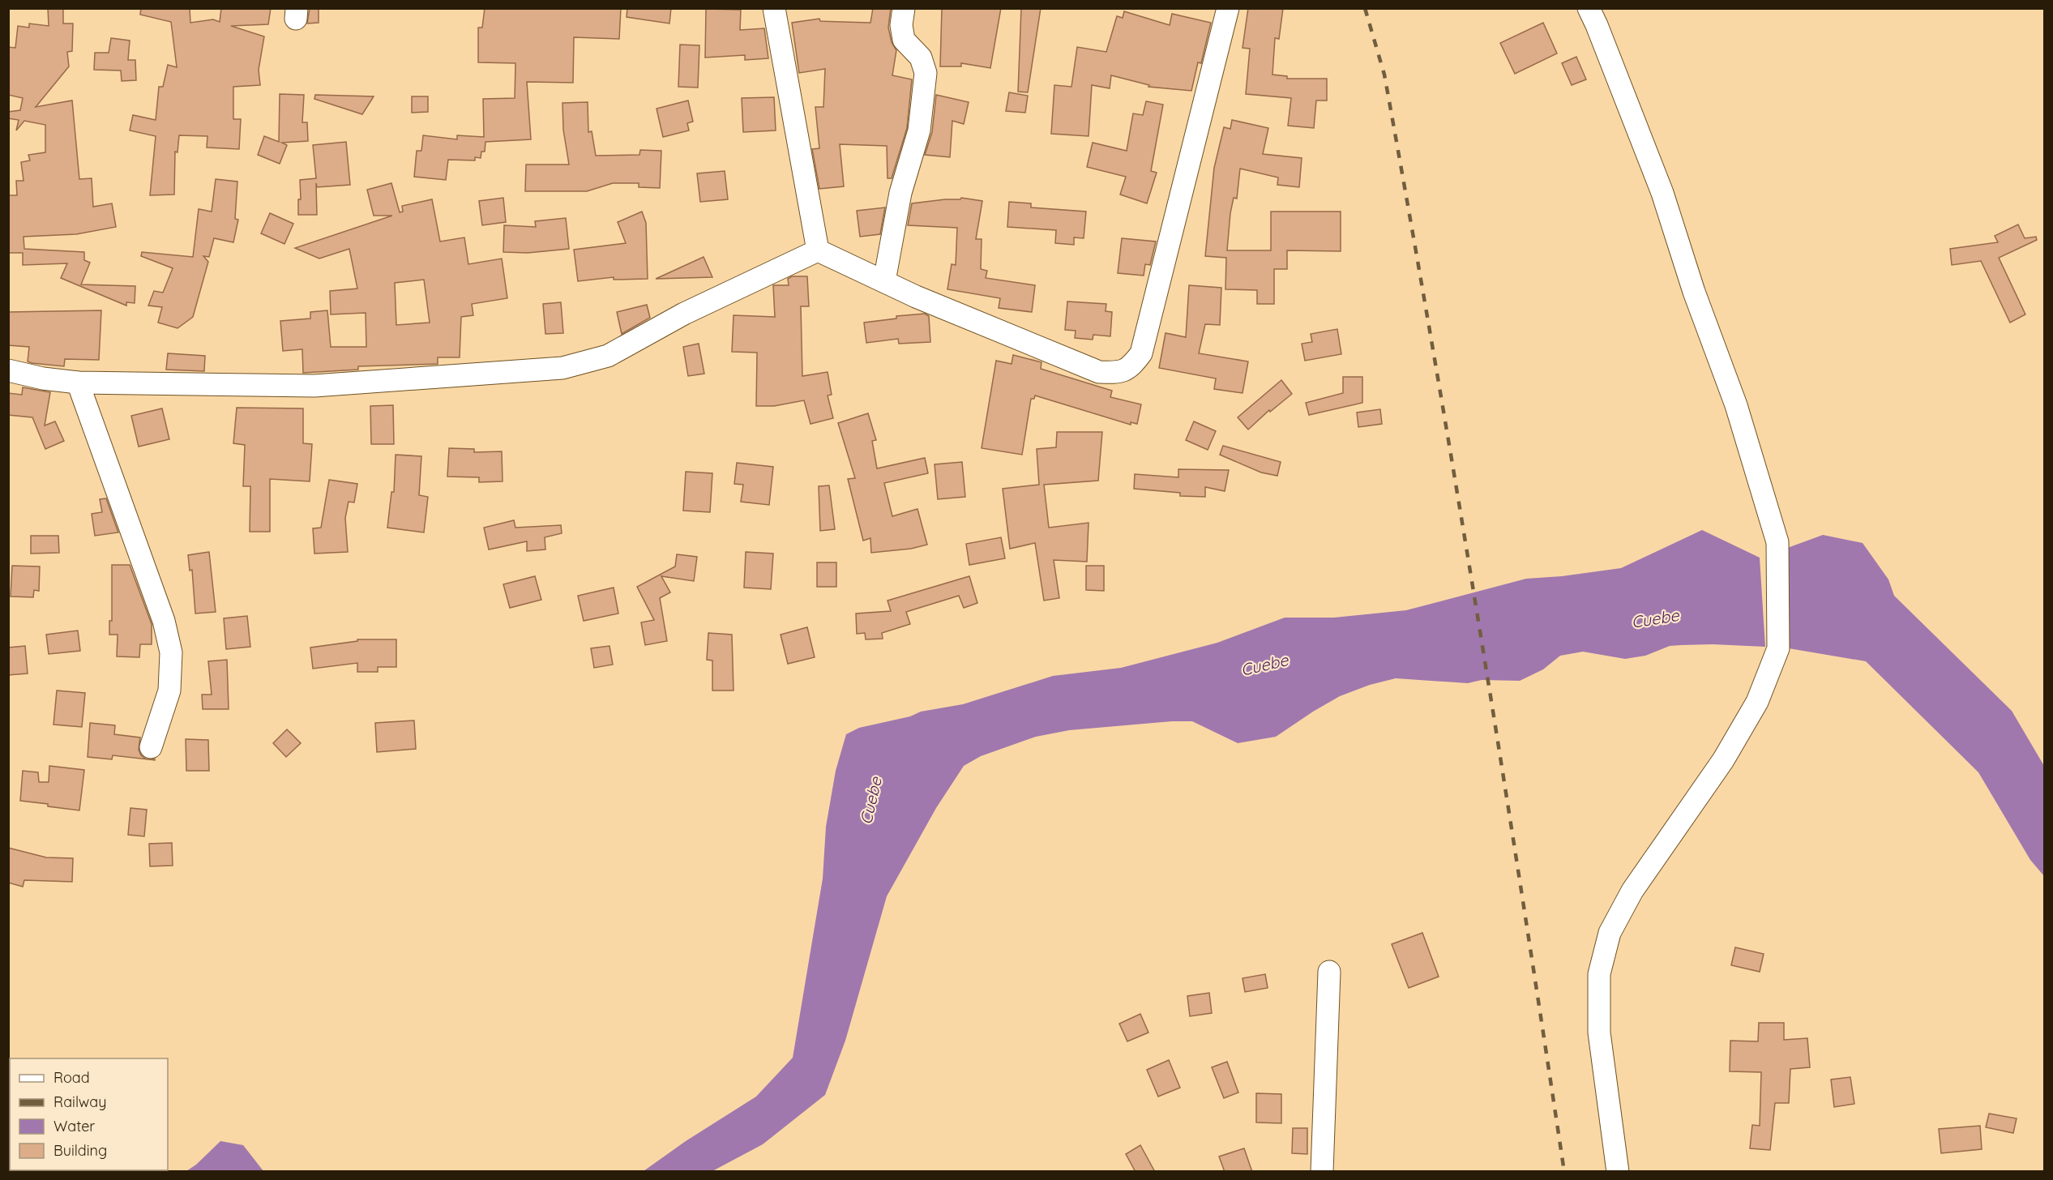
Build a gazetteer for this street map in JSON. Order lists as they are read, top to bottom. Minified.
{"water":["Cuebe"],"legend":["Road","Railway","Water","Building"]}
